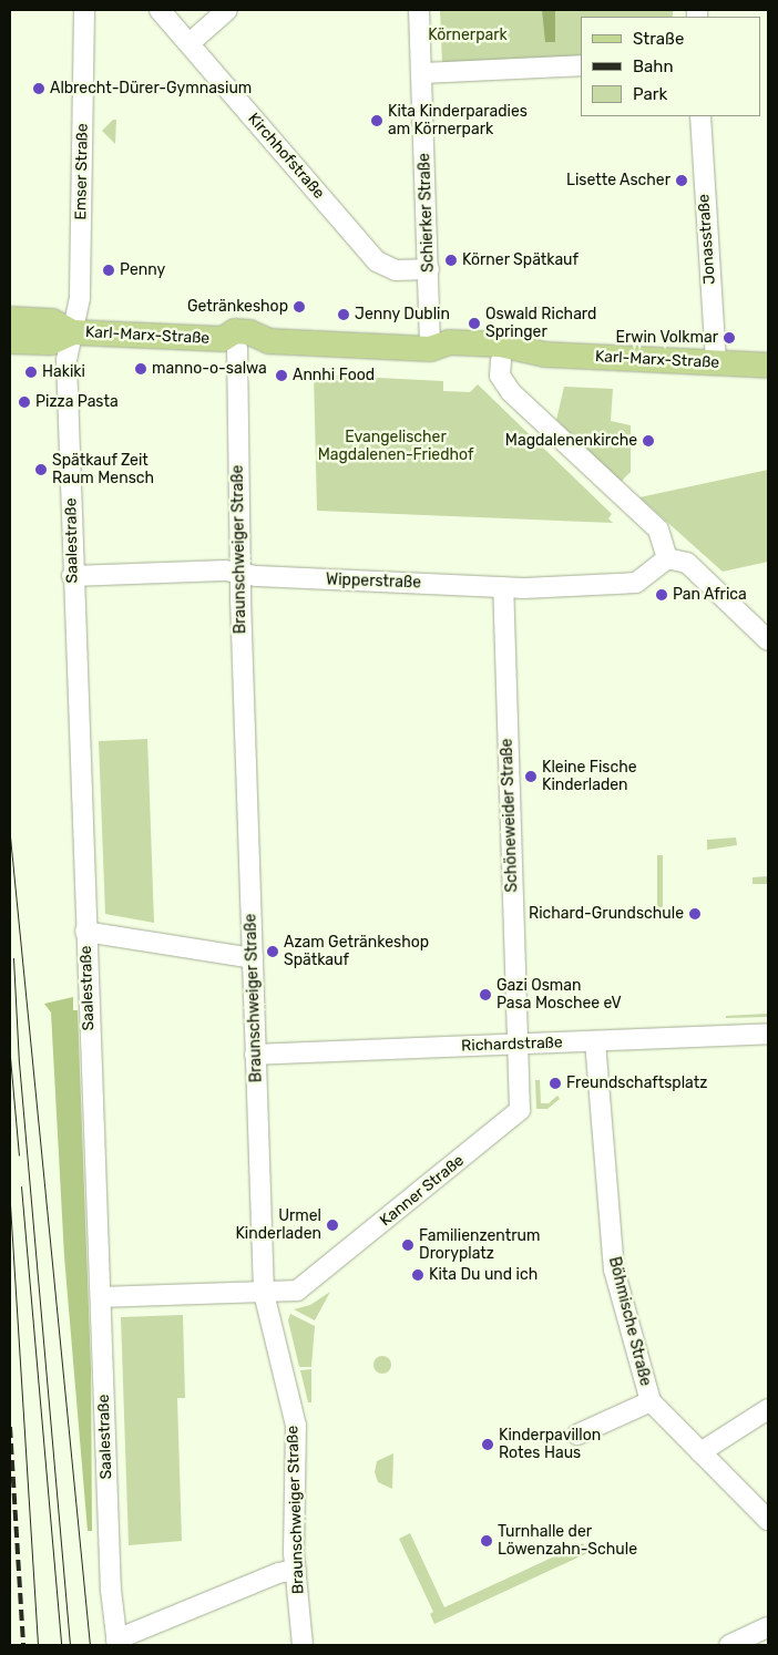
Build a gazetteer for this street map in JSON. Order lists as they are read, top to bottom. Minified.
{"streets":{"main road":["Karl-Marx-Straße"],"street":["Kirchhofstraße","Emser Straße","Schierker Straße","Jonasstraße","Saalestraße","Braunschweiger Straße","Wipperstraße","Schöneweider Straße","Richardstraße","Kanner Straße","Böhmische Straße"]},"crossings":[["Kirchhofstraße","Schierker Straße"],["Emser Straße","Karl-Marx-Straße"],["Emser Straße","Saalestraße"],["Schierker Straße","Karl-Marx-Straße"],["Jonasstraße","Karl-Marx-Straße"],["Karl-Marx-Straße","Saalestraße"],["Karl-Marx-Straße","Braunschweiger Straße"],["Saalestraße","Wipperstraße"],["Saalestraße","Kanner Straße"],["Braunschweiger Straße","Wipperstraße"],["Braunschweiger Straße","Richardstraße"],["Braunschweiger Straße","Kanner Straße"],["Wipperstraße","Schöneweider Straße"],["Schöneweider Straße","Richardstraße"],["Schöneweider Straße","Kanner Straße"],["Richardstraße","Kanner Straße"],["Richardstraße","Böhmische Straße"]],"parks":["Körnerpark","Evangelischer Magdalenen-Friedhof"],"places":["Albrecht-Dürer-Gymnasium","Kita Kinderparadies am Körnerpark","Lisette Ascher","Körner Spätkauf","Penny","Getränkeshop","Jenny Dublin","Oswald Richard Springer","Erwin Volkmar","manno-o-salwa","Hakiki","Annhi Food","Pizza Pasta","Magdalenenkirche","Spätkauf Zeit Raum Mensch","Pan Africa","Kleine Fische Kinderladen","Richard-Grundschule","Azam Getränkeshop Spätkauf","Gazi Osman Pasa Moschee eV","Freundschaftsplatz","Urmel Kinderladen","Familienzentrum Droryplatz","Kita Du und ich","Kinderpavillon Rotes Haus","Turnhalle der Löwenzahn-Schule"],"legend":["Straße","Bahn","Park"]}
